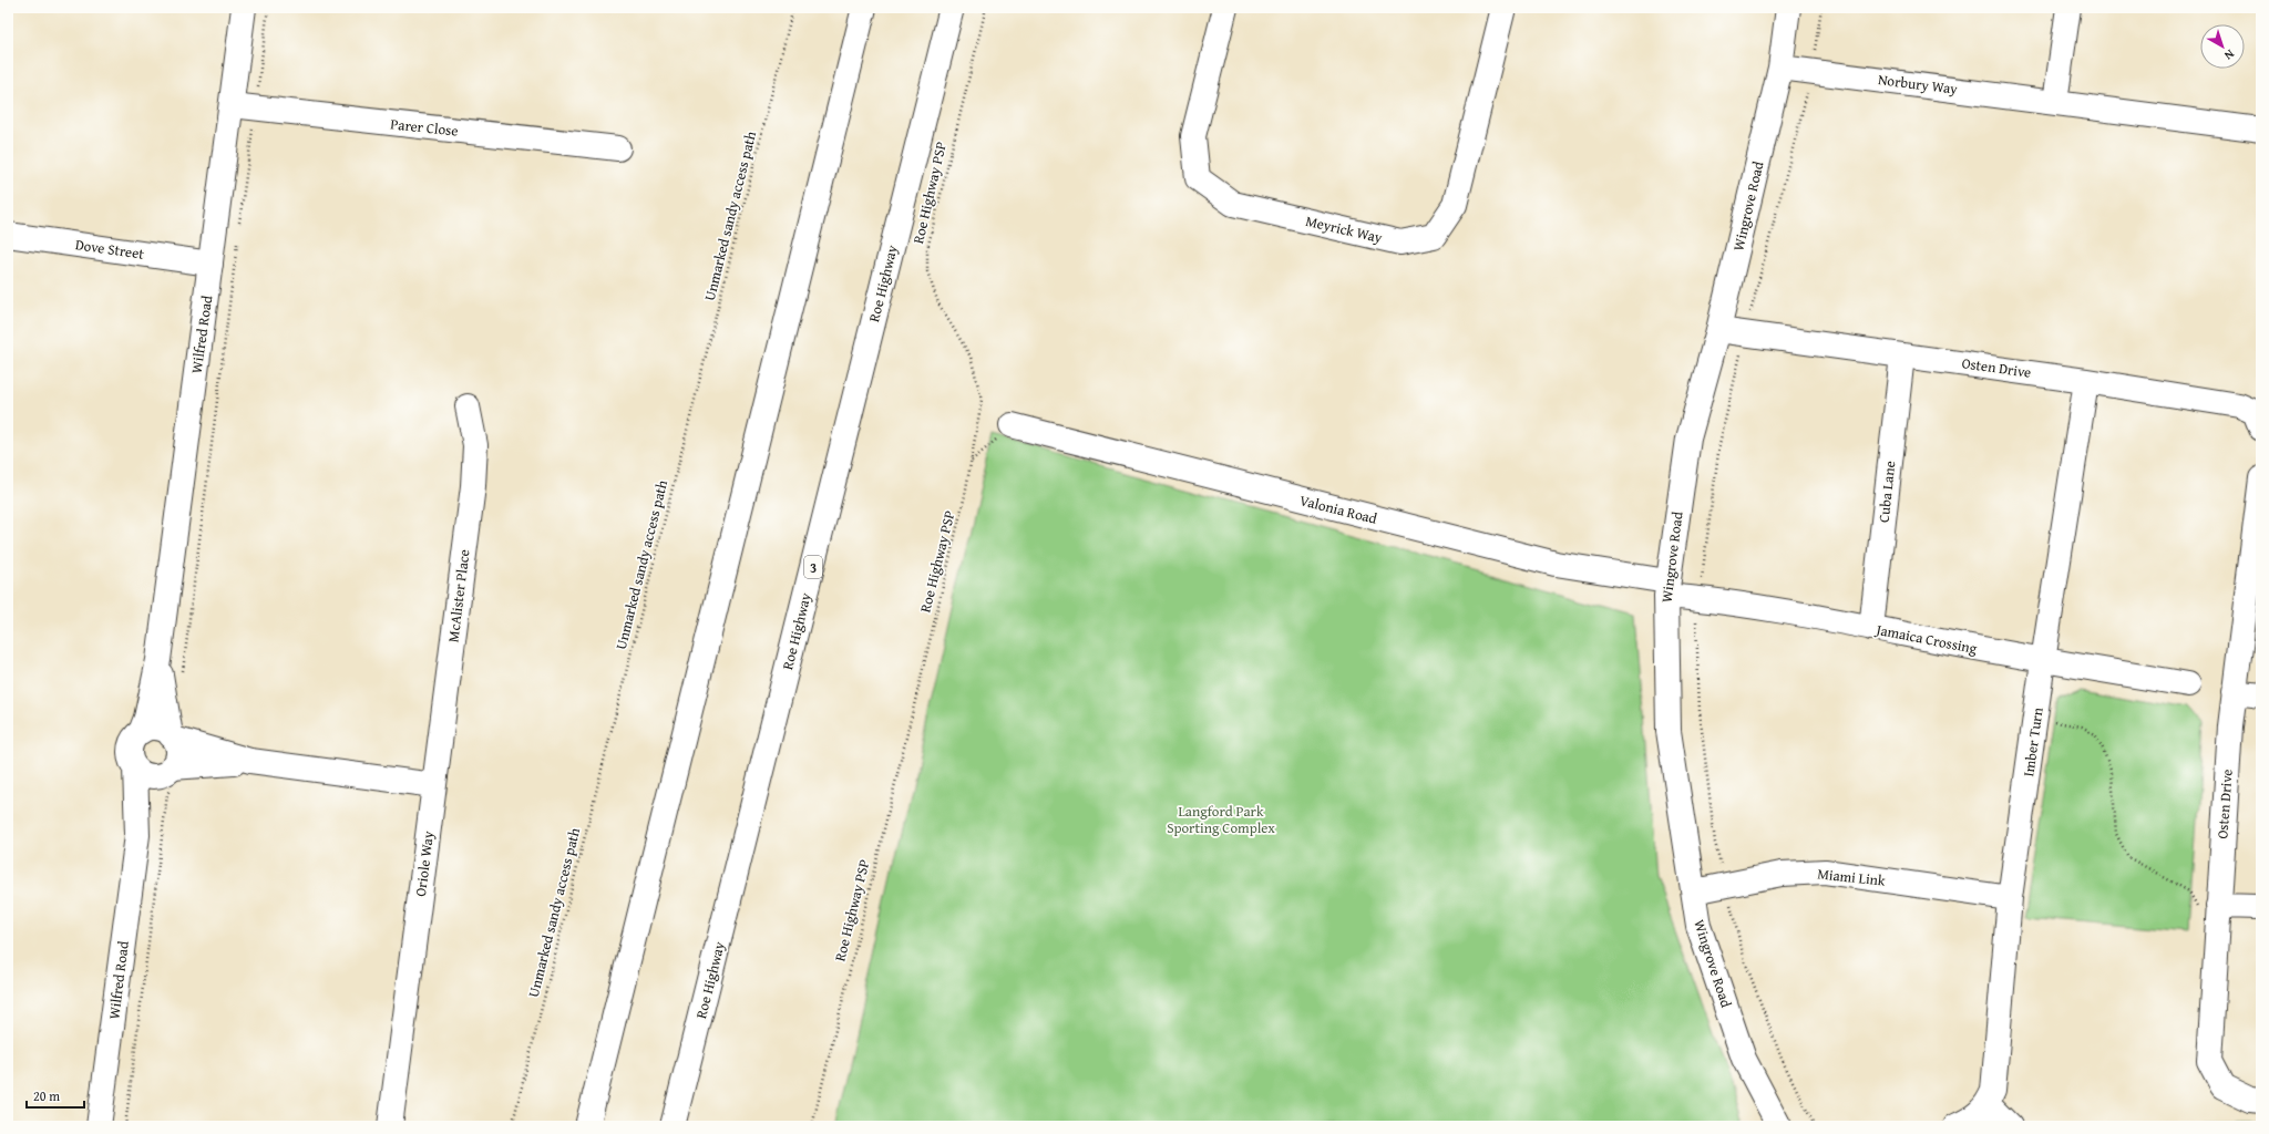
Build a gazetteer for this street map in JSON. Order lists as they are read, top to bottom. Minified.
{"streets":{"main road":["Norbury Way","Parer Close","Wingrove Road","Meyrick Way","Dove Street","Roe Highway","Wilfred Road","Osten Drive","Cuba Lane","Valonia Road","3","McAlister Place","Jamaica Crossing","Imber Turn","Oriole Way","Miami Link"],"path":["Roe Highway PSP","Unmarked sandy access path"]},"crossings":[["Norbury Way","Wingrove Road"],["Parer Close","Wilfred Road"],["Wingrove Road","Osten Drive"],["Wingrove Road","Valonia Road"],["Wingrove Road","Jamaica Crossing"],["Wingrove Road","Miami Link"],["Dove Street","Wilfred Road"],["Osten Drive","Cuba Lane"],["Osten Drive","Imber Turn"],["Cuba Lane","Jamaica Crossing"],["Valonia Road","Jamaica Crossing"],["McAlister Place","Oriole Way"],["Jamaica Crossing","Imber Turn"],["Imber Turn","Miami Link"]],"parks":["Langford Park Sporting Complex"],"scale_bar":"20 m","north":"bottom right"}
